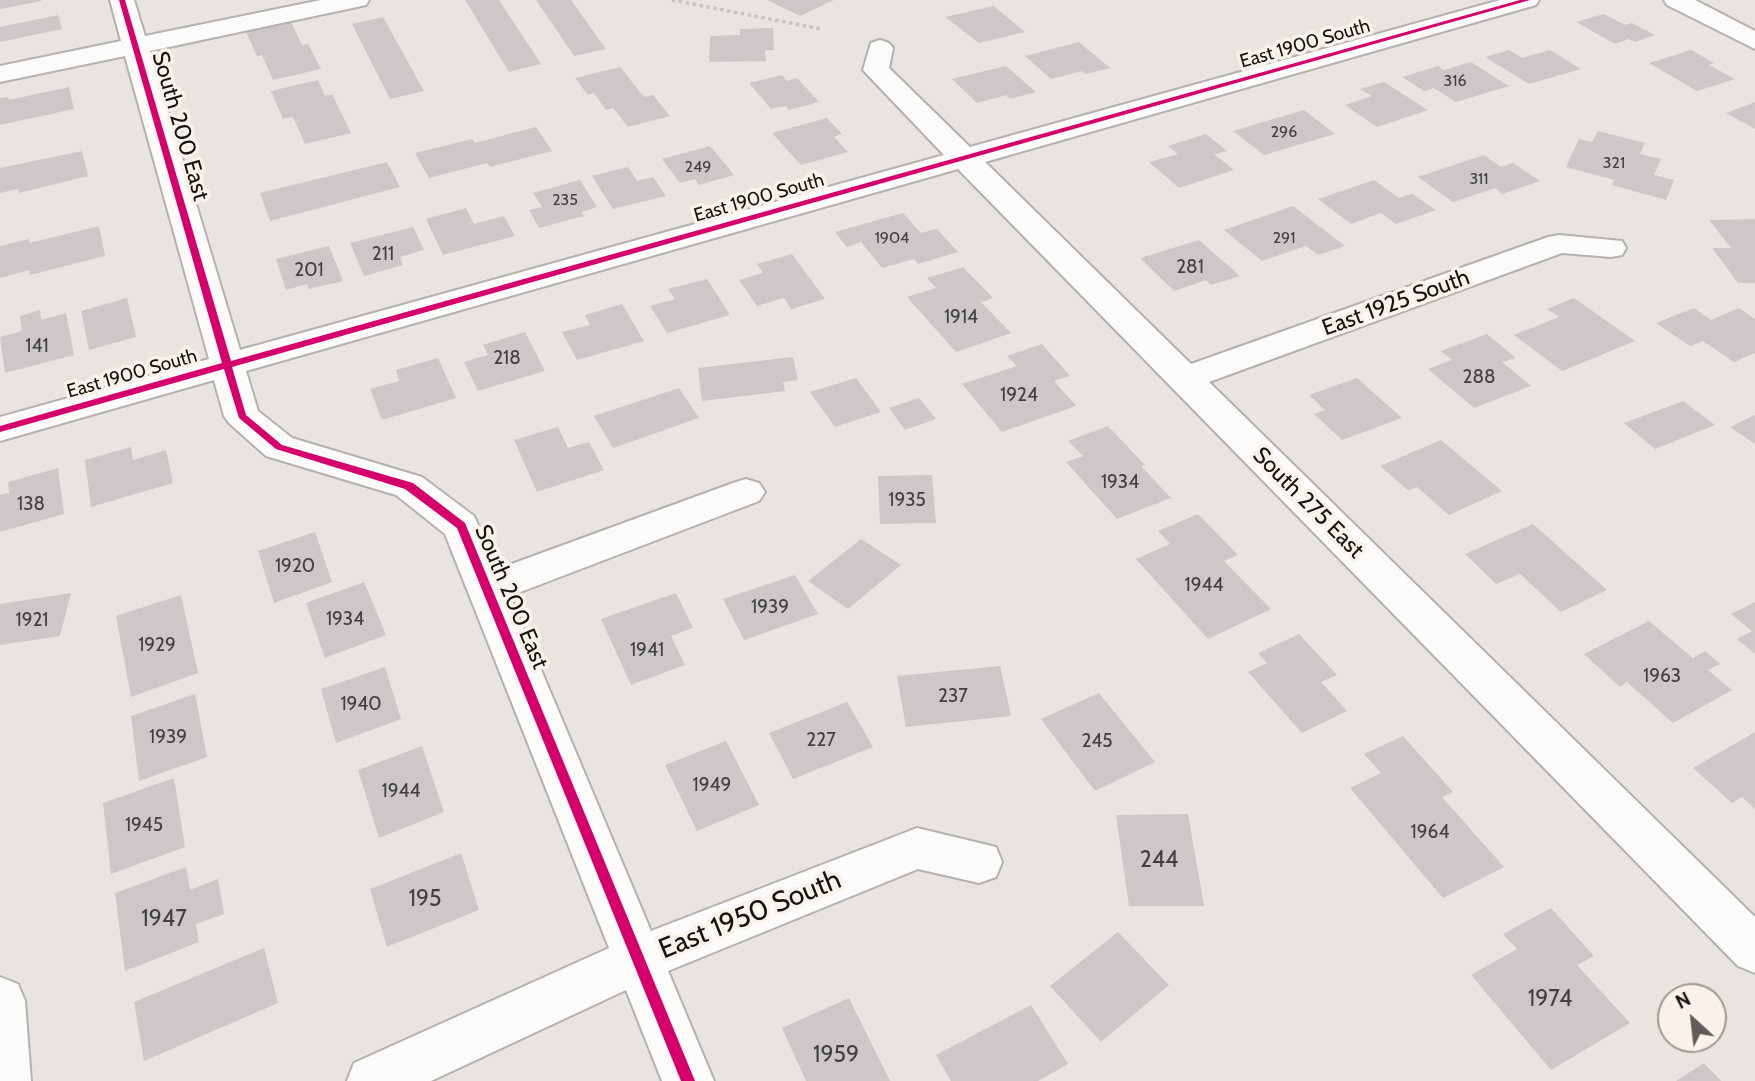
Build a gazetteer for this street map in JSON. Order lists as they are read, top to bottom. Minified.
{"streets":{"street":["East 1900 South","South 200 East","East 1925 South","South 275 East","East 1950 South"]},"crossings":[["East 1900 South","South 200 East"],["East 1900 South","South 275 East"],["South 200 East","East 1950 South"],["East 1925 South","South 275 East"]],"house_numbers":["316","296","321","249","311","235","1904","291","211","281","201","1914","141","218","288","1924","1934","1935","138","1920","1944","1939","1934","1921","1929","1941","1963","237","1940","1939","227","245","1949","1944","1945","1964","244","195","1947","1974","1959"],"north":"top left"}
